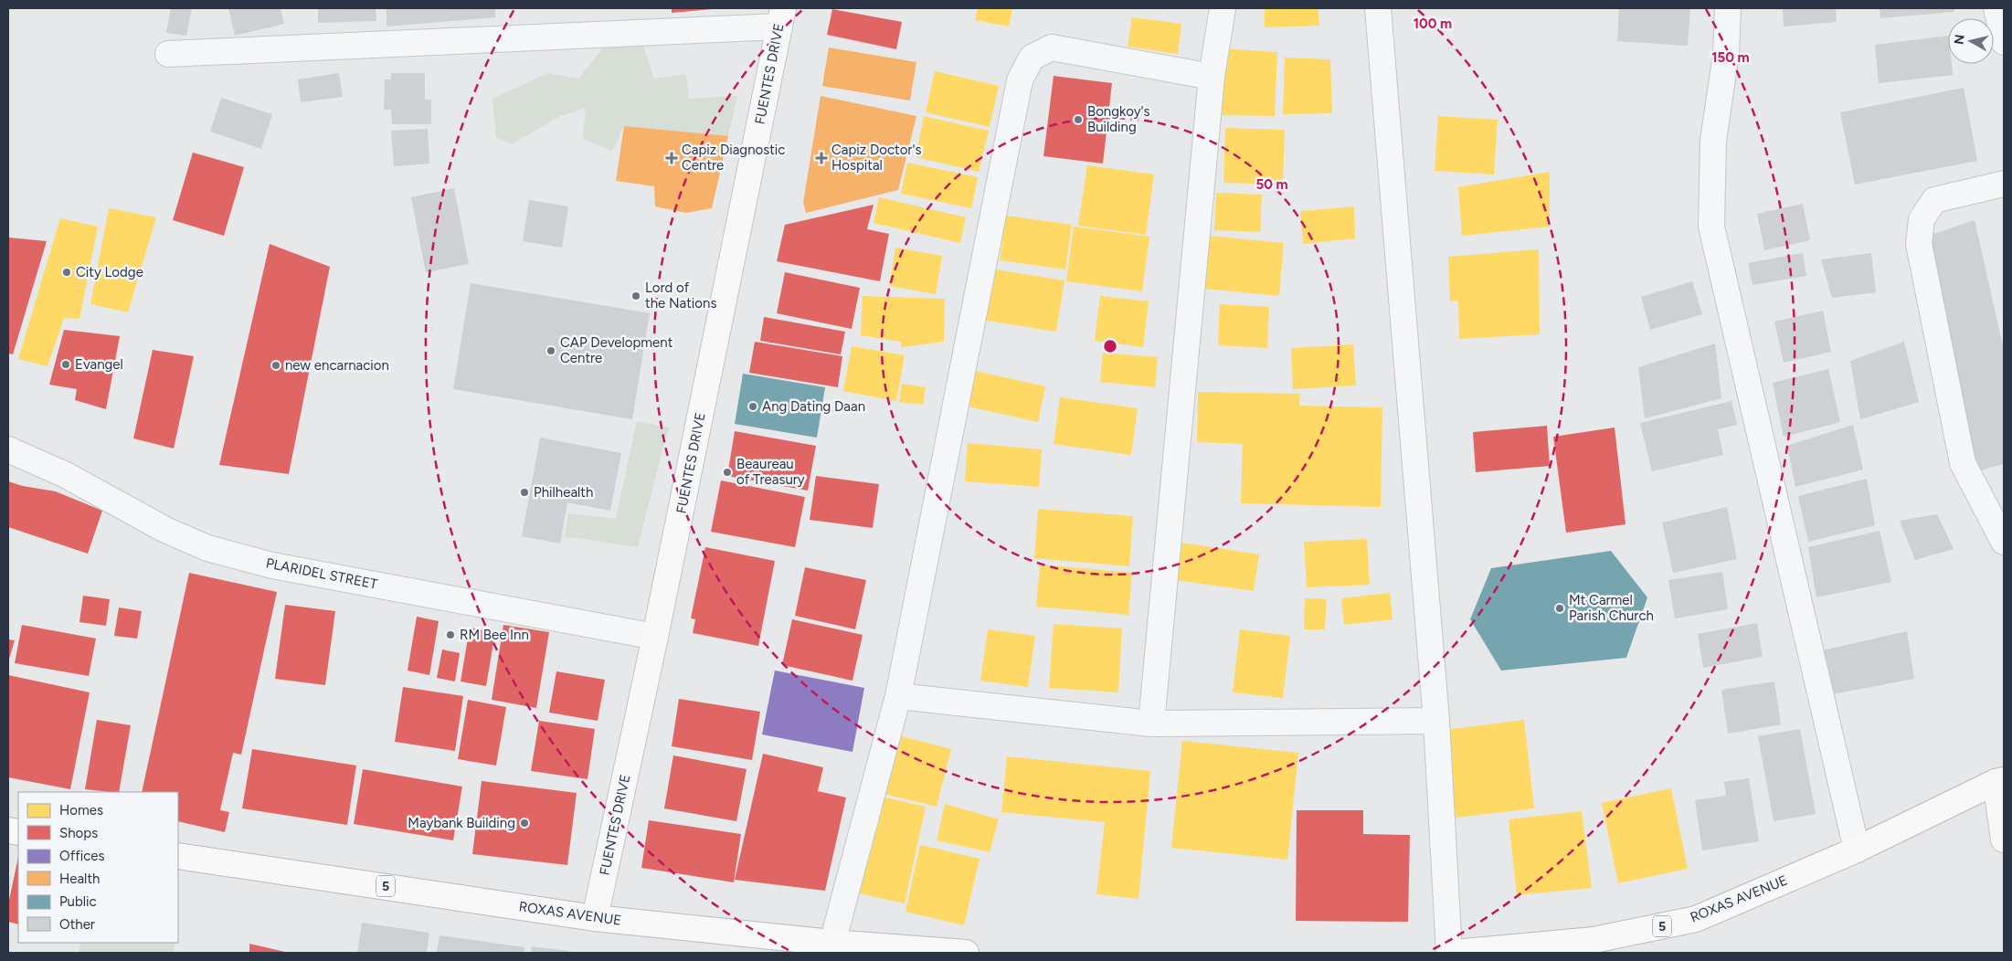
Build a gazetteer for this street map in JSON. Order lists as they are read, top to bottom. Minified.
{"streets":{"main road":["FUENTES DRIVE","5","ROXAS AVENUE"],"street":["PLARIDEL STREET"]},"crossings":[["FUENTES DRIVE","PLARIDEL STREET"],["FUENTES DRIVE","ROXAS AVENUE"]],"places":{"other":["Bongkoy's Building","City Lodge","Lord of the Nations","CAP Development Centre","Evangel","new encarnacion","Ang Dating Daan","Beaureau of Treasury","Philhealth","Mt Carmel Parish Church","RM Bee Inn","Maybank Building"],"health":["Capiz Diagnostic Centre","Capiz Doctor's Hospital"]},"legend":["Homes","Shops","Offices","Health","Public","Other"],"north":"left","rings":["100 m","150 m","50 m"]}
